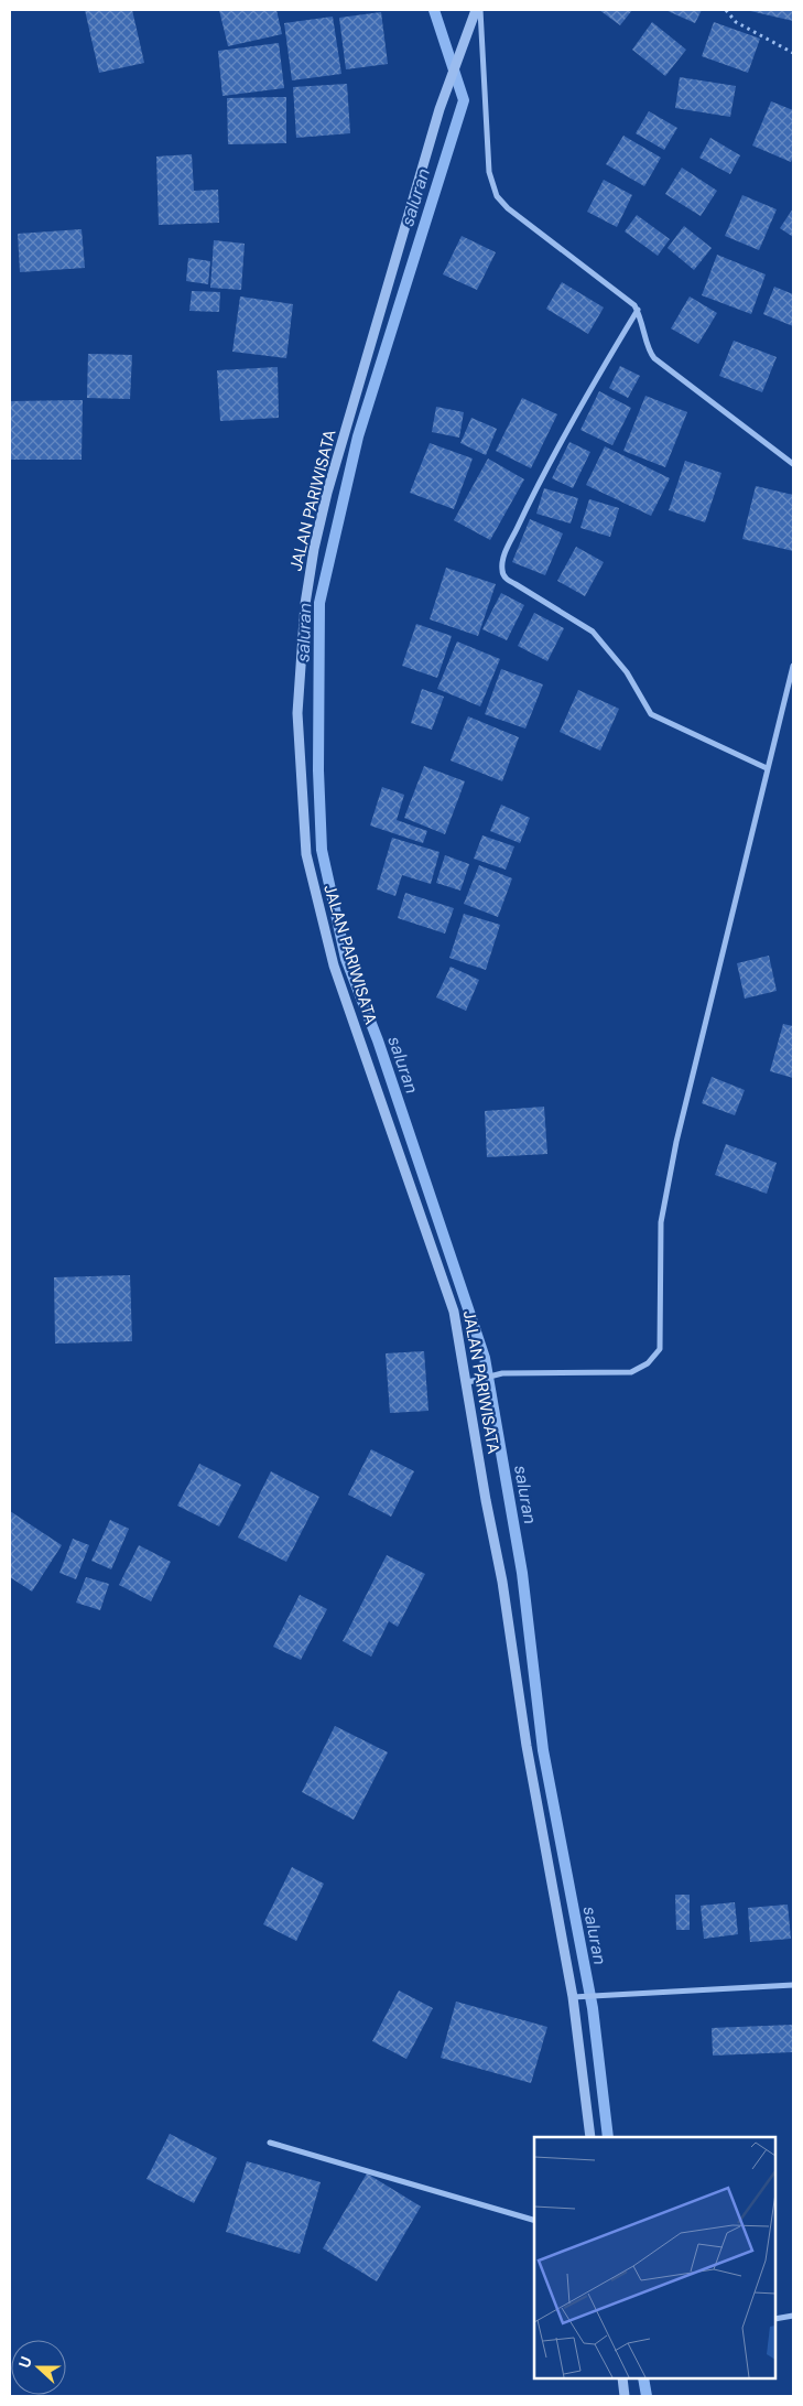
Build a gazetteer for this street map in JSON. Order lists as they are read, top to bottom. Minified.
{"streets":{"street":["JALAN PARIWISATA"]},"water":["saluran"],"north":"left"}
